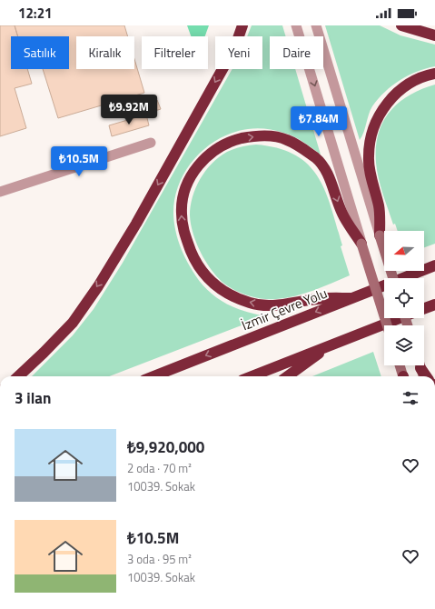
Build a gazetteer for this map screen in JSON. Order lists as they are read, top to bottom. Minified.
{"streets":{"highway":["İzmir Çevre Yolu"]},"north":"left","page":{"status":"12:21","chip":["Satılık","Kiralık","Filtreler","Yeni","Daire"],"price":["₺9.92M","₺7.84M","₺10.5M"],"heading":"3 ilan","list":[{"name":"₺9,920,000","note":"2 oda · 70 m² · 10039. Sokak"},{"name":"₺10.5M","note":"3 oda · 95 m² · 10039. Sokak"}]}}
